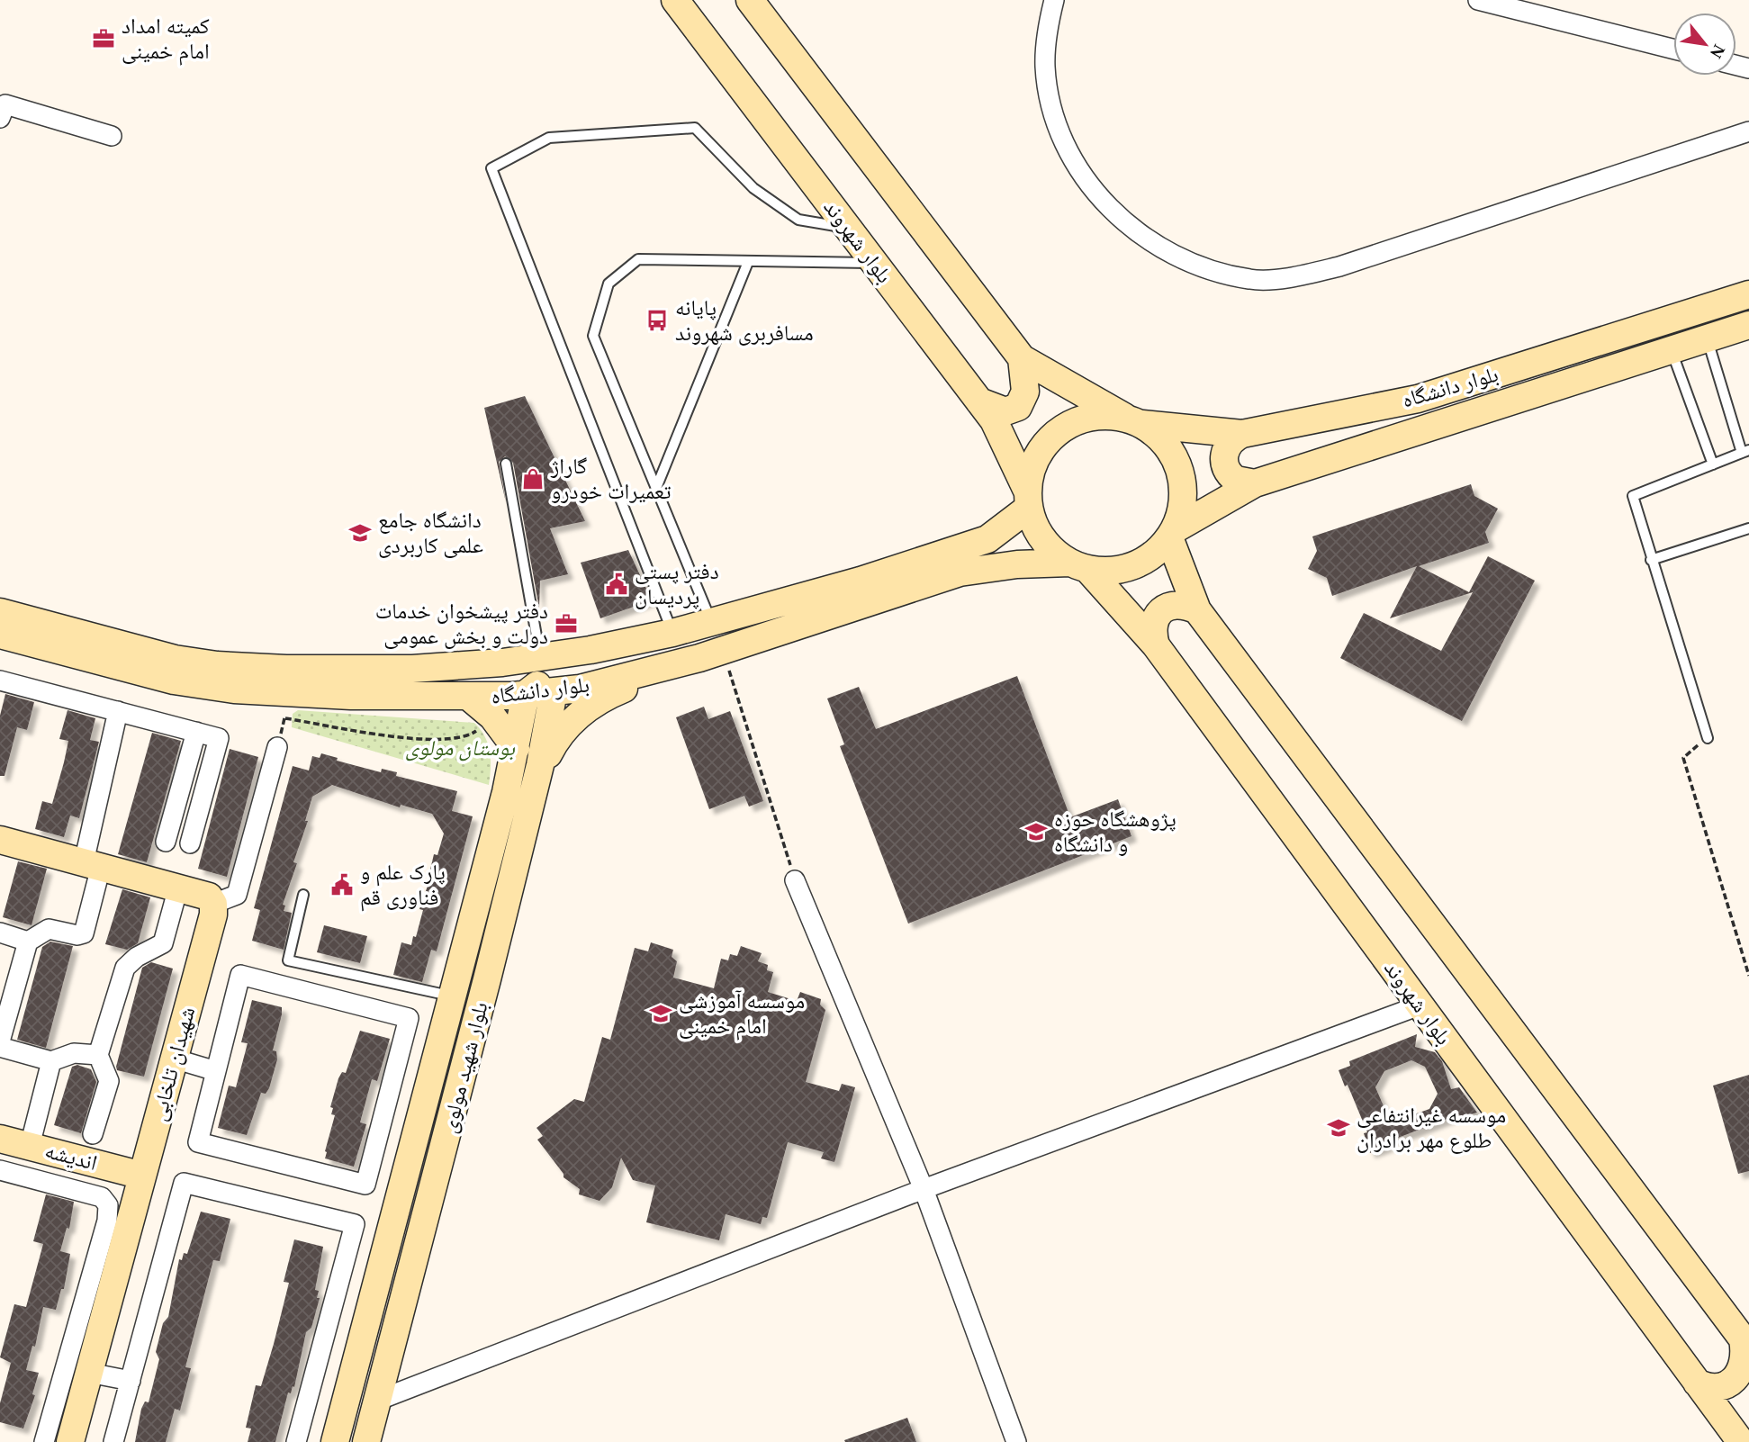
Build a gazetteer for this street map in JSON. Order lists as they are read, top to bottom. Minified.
{"streets":{"main road":["بلوار شهروند","بلوار دانشگاه","شهیدان تلخابی","بلوار شهید مولوی","انديشه"]},"crossings":[["بلوار شهروند","بلوار دانشگاه"],["بلوار دانشگاه","بلوار شهید مولوی"],["شهیدان تلخابی","انديشه"]],"parks":["بوستان مولوی"],"places":{"office":["کمیته امداد امام خمینی","دفتر پیشخوان خدمات دولت و بخش عمومی"],"bus stop":["پایانه مسافربری شهروند"],"shop":["گاراژ تعمیرات خودرو"],"school or university":["دانشگاه جامع علمی کاربردی","پژوهشگاه حوزه و دانشگاه","موسسه آموزشی امام خمینی","موسسه غیرانتفاعی طلوع مهر برادران"],"public building":["دفتر پستی پردیسان","پارک علم و فناوری قم"]},"north":"bottom right"}
